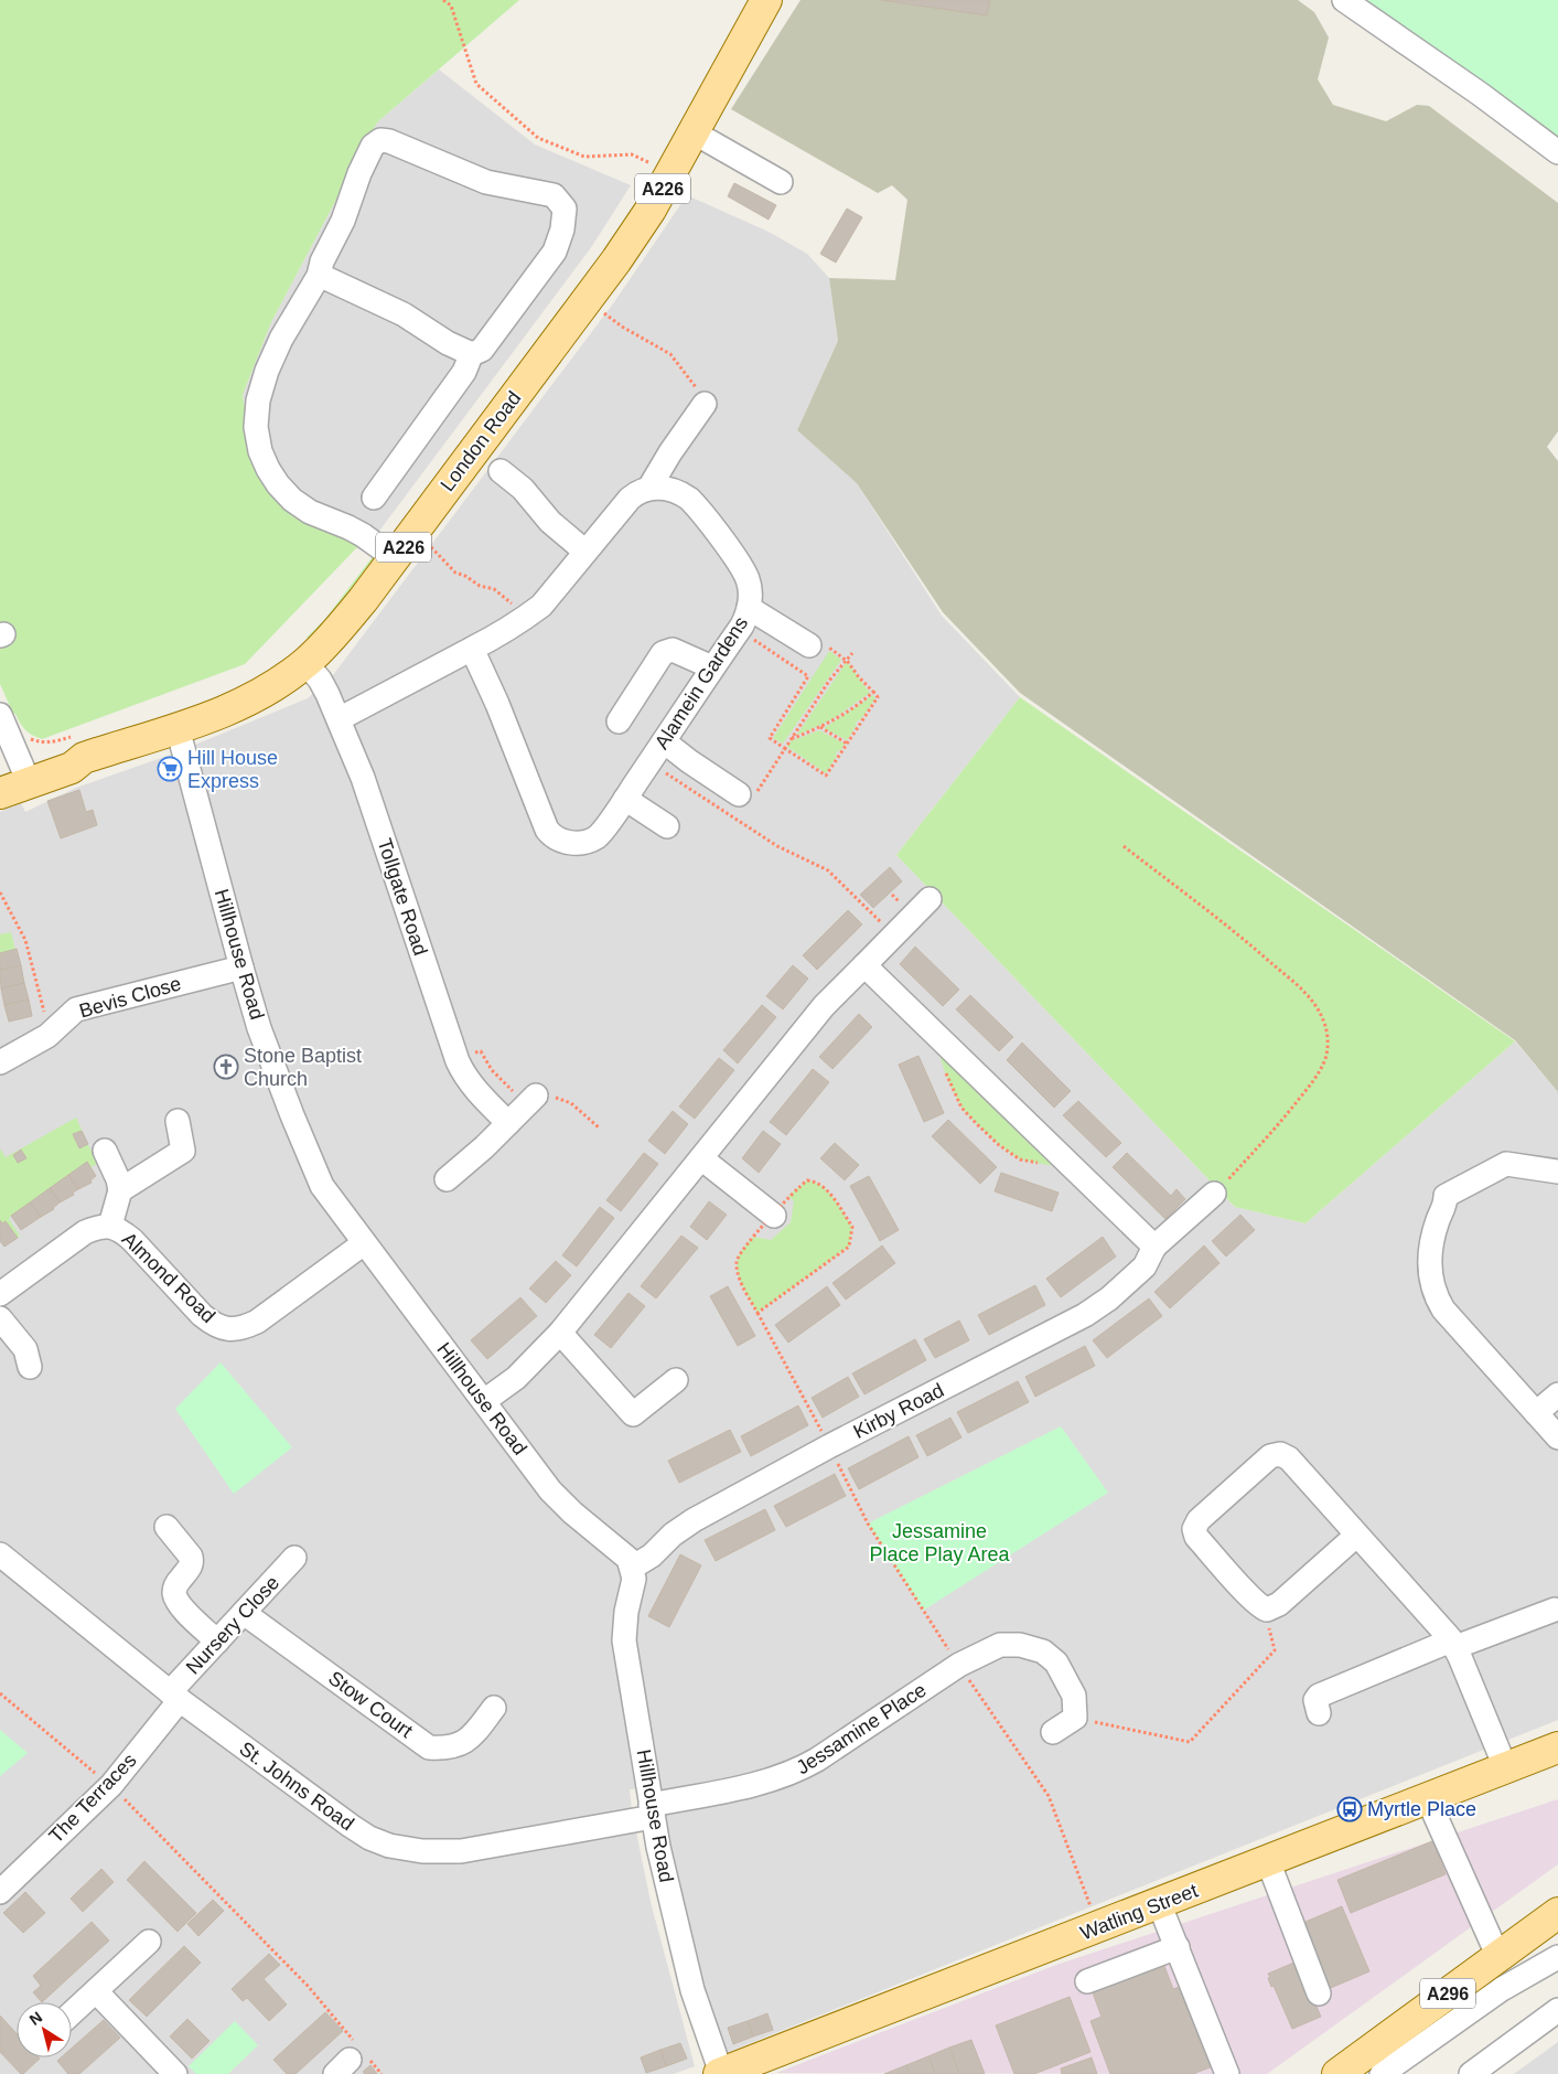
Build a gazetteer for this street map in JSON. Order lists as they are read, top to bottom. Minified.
{"streets":{"main road":["A226","London Road","Watling Street","A296"],"street":["Alamein Gardens","Tollgate Road","Hillhouse Road","Bevis Close","Almond Road","Kirby Road","Nursery Close","Stow Court","Jessamine Place","St. Johns Road","The Terraces"]},"crossings":[["London Road","Tollgate Road"],["London Road","Hillhouse Road"],["Hillhouse Road","Bevis Close"],["Hillhouse Road","Almond Road"],["Hillhouse Road","Kirby Road"],["Hillhouse Road","Jessamine Place"],["Hillhouse Road","St. Johns Road"],["Hillhouse Road","Watling Street"],["Nursery Close","Stow Court"],["Nursery Close","St. Johns Road"],["Nursery Close","The Terraces"],["Jessamine Place","St. Johns Road"],["St. Johns Road","The Terraces"]],"parks":["Jessamine Place Play Area"],"places":{"supermarket":["Hill House Express"],"church":["Stone Baptist Church"],"bus stop":["Myrtle Place"]},"north":"top left"}
